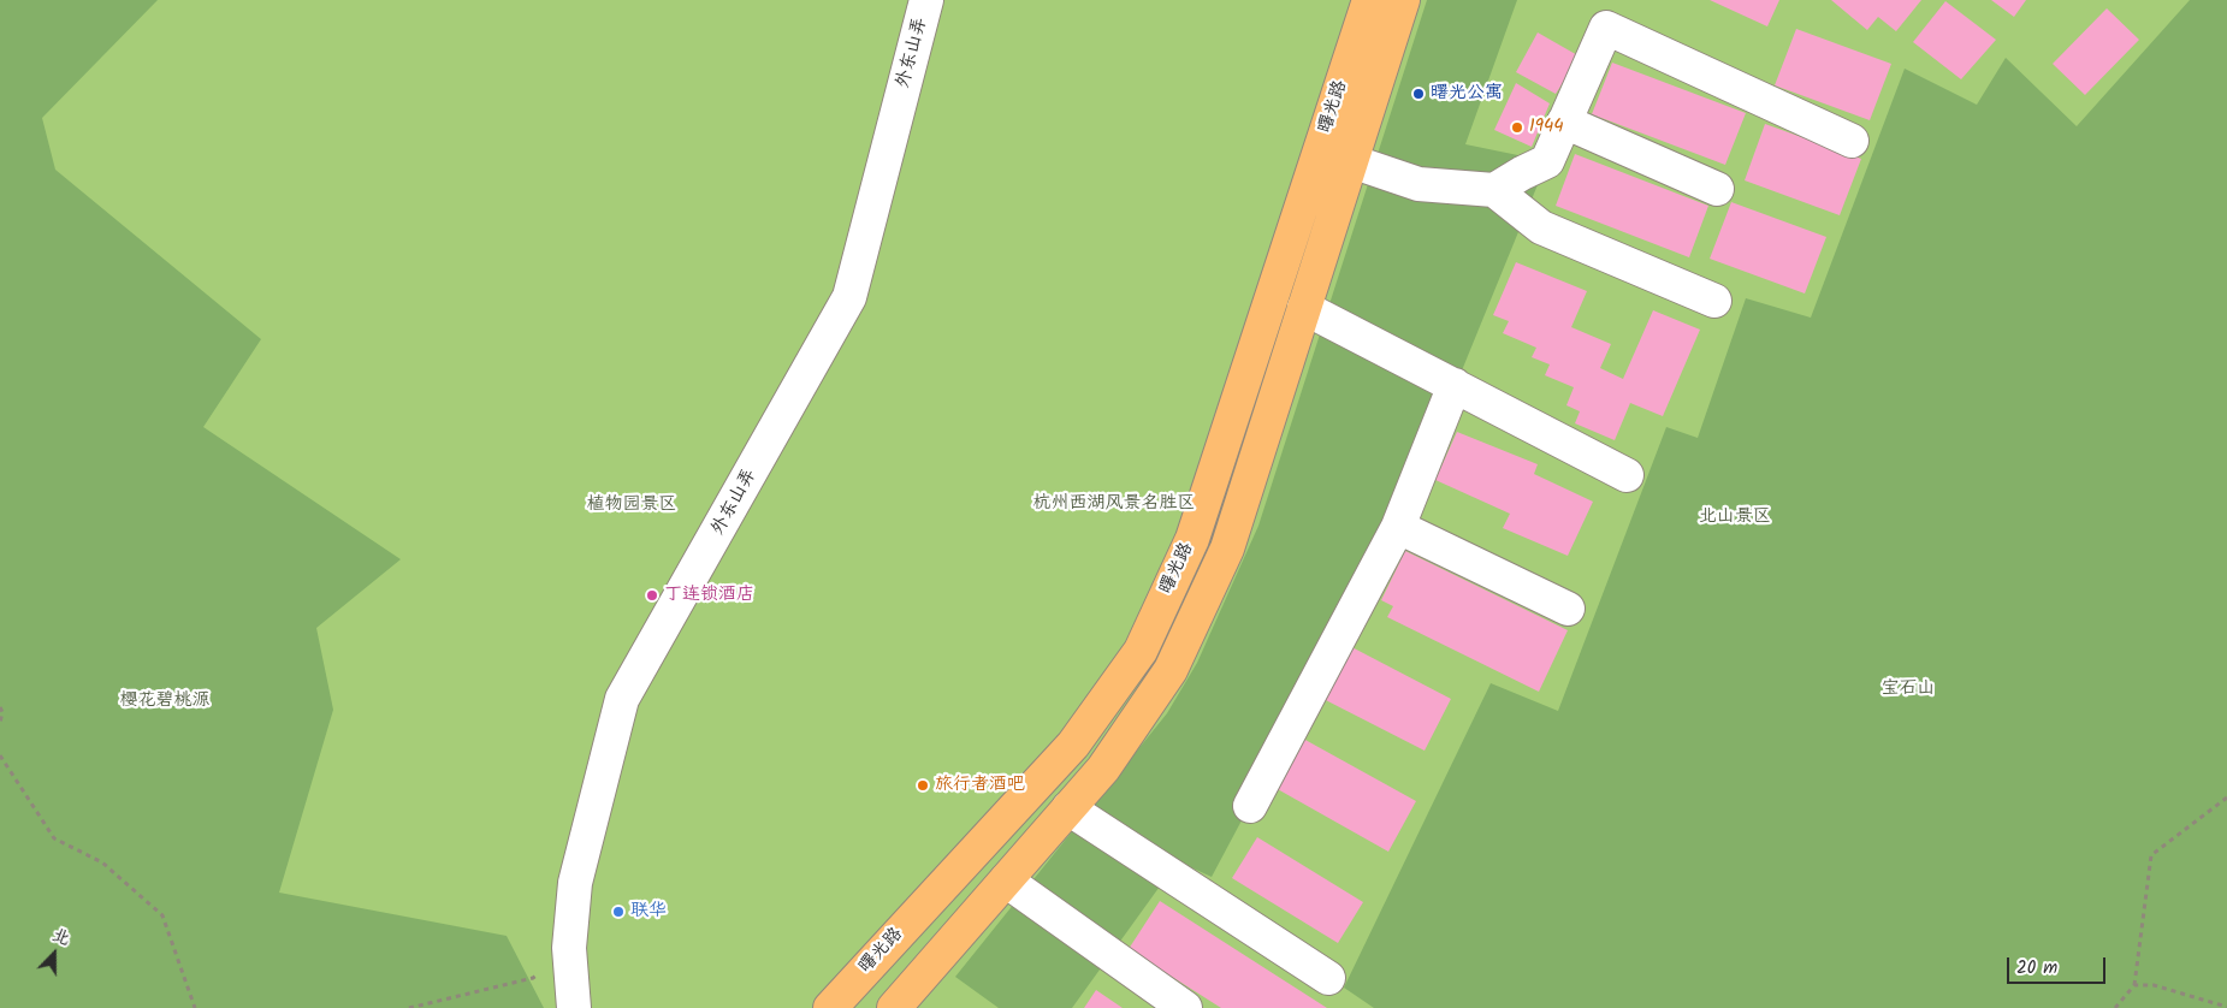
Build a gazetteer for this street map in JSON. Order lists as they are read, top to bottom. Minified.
{"streets":{"main road":["曙光路"],"street":["外东山弄"]},"parks":["杭州西湖风景名胜区","植物园景区","北山景区","宝石山","樱花碧桃源"],"places":["曙光公寓","1944","丁连锁酒店","旅行者酒吧","联华"],"scale_bar":"20 m","north":"top"}
